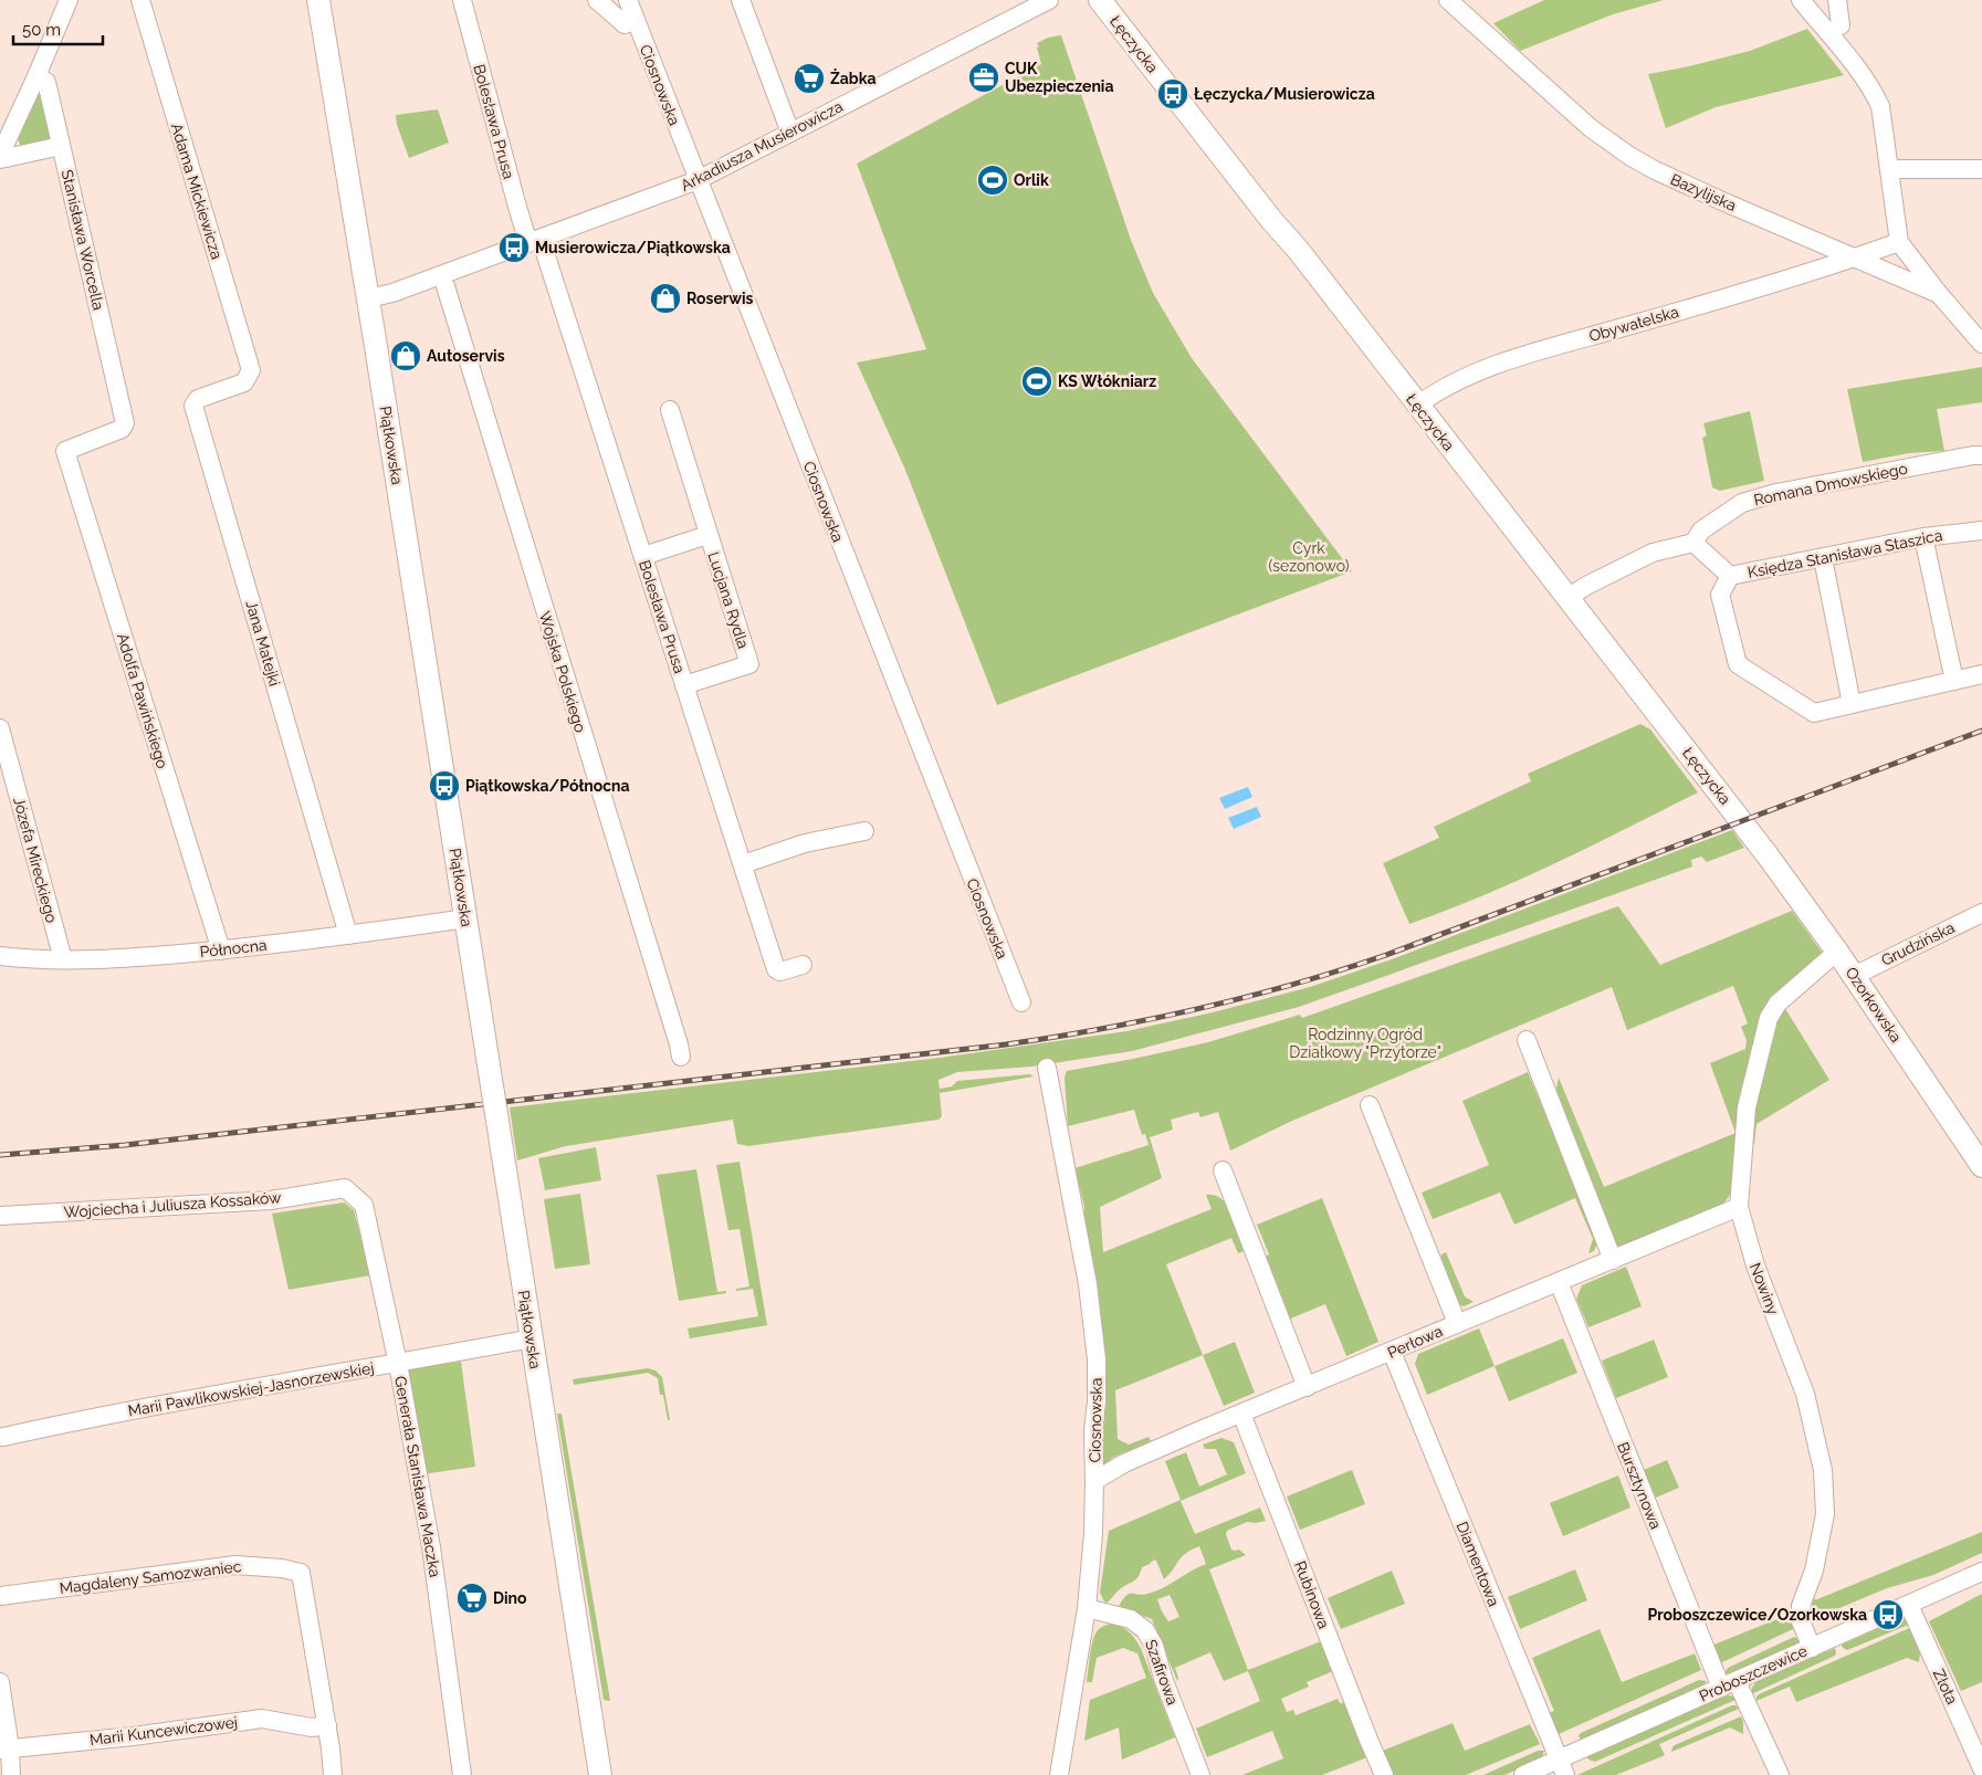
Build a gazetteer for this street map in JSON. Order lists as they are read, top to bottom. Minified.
{"streets":{"main road":["Łęczycka","Piątkowska","Ozorkowska"],"street":["Ciosnowska","Bolesława Prusa","Arkadiusza Musierowicza","Adama Mickiewicza","Bazylijska","Stanisława Worcella","Obywatelska","Romana Dmowskiego","Księdza Stanisława Staszica","Lucjana Rydla","Jana Matejki","Wojska Polskiego","Adolfa Pawińskiego","Józefa Mireckiego","Grudzińska","Północna","Wojciecha i Juliusza Kossaków","Nowiny","Perłowa","Marii Pawlikowskiej-Jasnorzewskiej","Generała Stanisława Maczka","Bursztynowa","Diamentowa","Magdaleny Samozwaniec","Rubinowa","Szafirowa","Proboszczewice","Złota","Marii Kuncewiczowej"]},"crossings":[["Łęczycka","Obywatelska"],["Łęczycka","Ozorkowska"],["Ciosnowska","Arkadiusza Musierowicza"],["Ciosnowska","Perłowa"],["Ciosnowska","Szafirowa"],["Bolesława Prusa","Arkadiusza Musierowicza"],["Bolesława Prusa","Lucjana Rydla"],["Arkadiusza Musierowicza","Piątkowska"],["Adama Mickiewicza","Jana Matejki"],["Bazylijska","Obywatelska"],["Stanisława Worcella","Adolfa Pawińskiego"],["Piątkowska","Północna"],["Piątkowska","Marii Pawlikowskiej-Jasnorzewskiej"],["Romana Dmowskiego","Księdza Stanisława Staszica"],["Jana Matejki","Północna"],["Adolfa Pawińskiego","Północna"],["Józefa Mireckiego","Północna"],["Grudzińska","Ozorkowska"],["Ozorkowska","Nowiny"],["Wojciecha i Juliusza Kossaków","Generała Stanisława Maczka"],["Nowiny","Perłowa"],["Nowiny","Proboszczewice"],["Perłowa","Bursztynowa"],["Perłowa","Diamentowa"],["Perłowa","Rubinowa"],["Marii Pawlikowskiej-Jasnorzewskiej","Generała Stanisława Maczka"],["Bursztynowa","Proboszczewice"],["Diamentowa","Proboszczewice"],["Magdaleny Samozwaniec","Marii Kuncewiczowej"],["Proboszczewice","Złota"]],"parks":["Cyrk (sezonowo)","Rodzinny Ogród Działkowy \"Przytorze\""],"places":{"office":["CUK Ubezpieczenia"],"supermarket":["Żabka","Dino"],"bus stop":["Łęczycka/Musierowicza","Musierowicza/Piątkowska","Piątkowska/Północna","Proboszczewice/Ozorkowska"],"sports":["Orlik","KS Włókniarz"],"shop":["Roserwis","Autoservis"]},"scale_bar":"50 m"}
